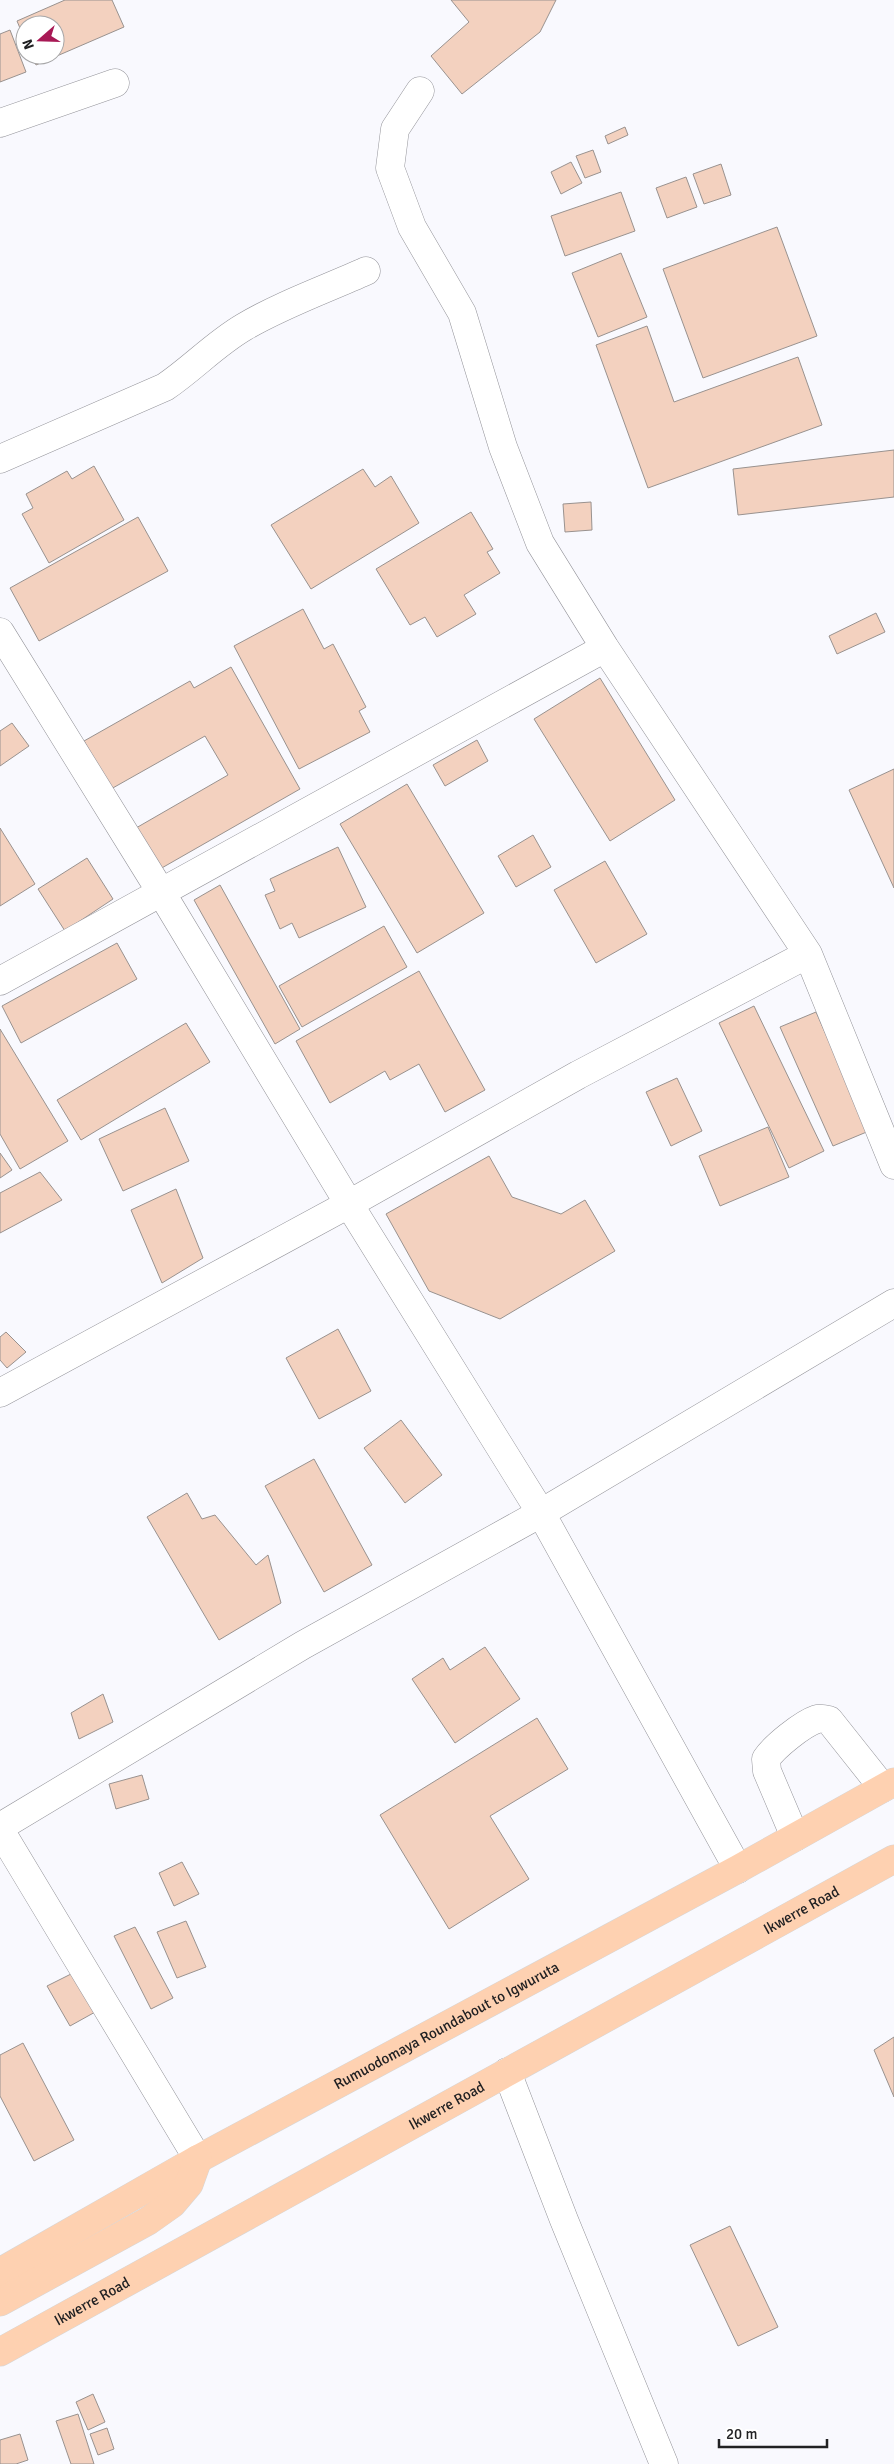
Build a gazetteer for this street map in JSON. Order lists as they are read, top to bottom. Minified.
{"streets":{"main road":["Ikwerre Road","Rumuodomaya Roundabout to Igwuruta"]},"scale_bar":"20 m","north":"left"}
